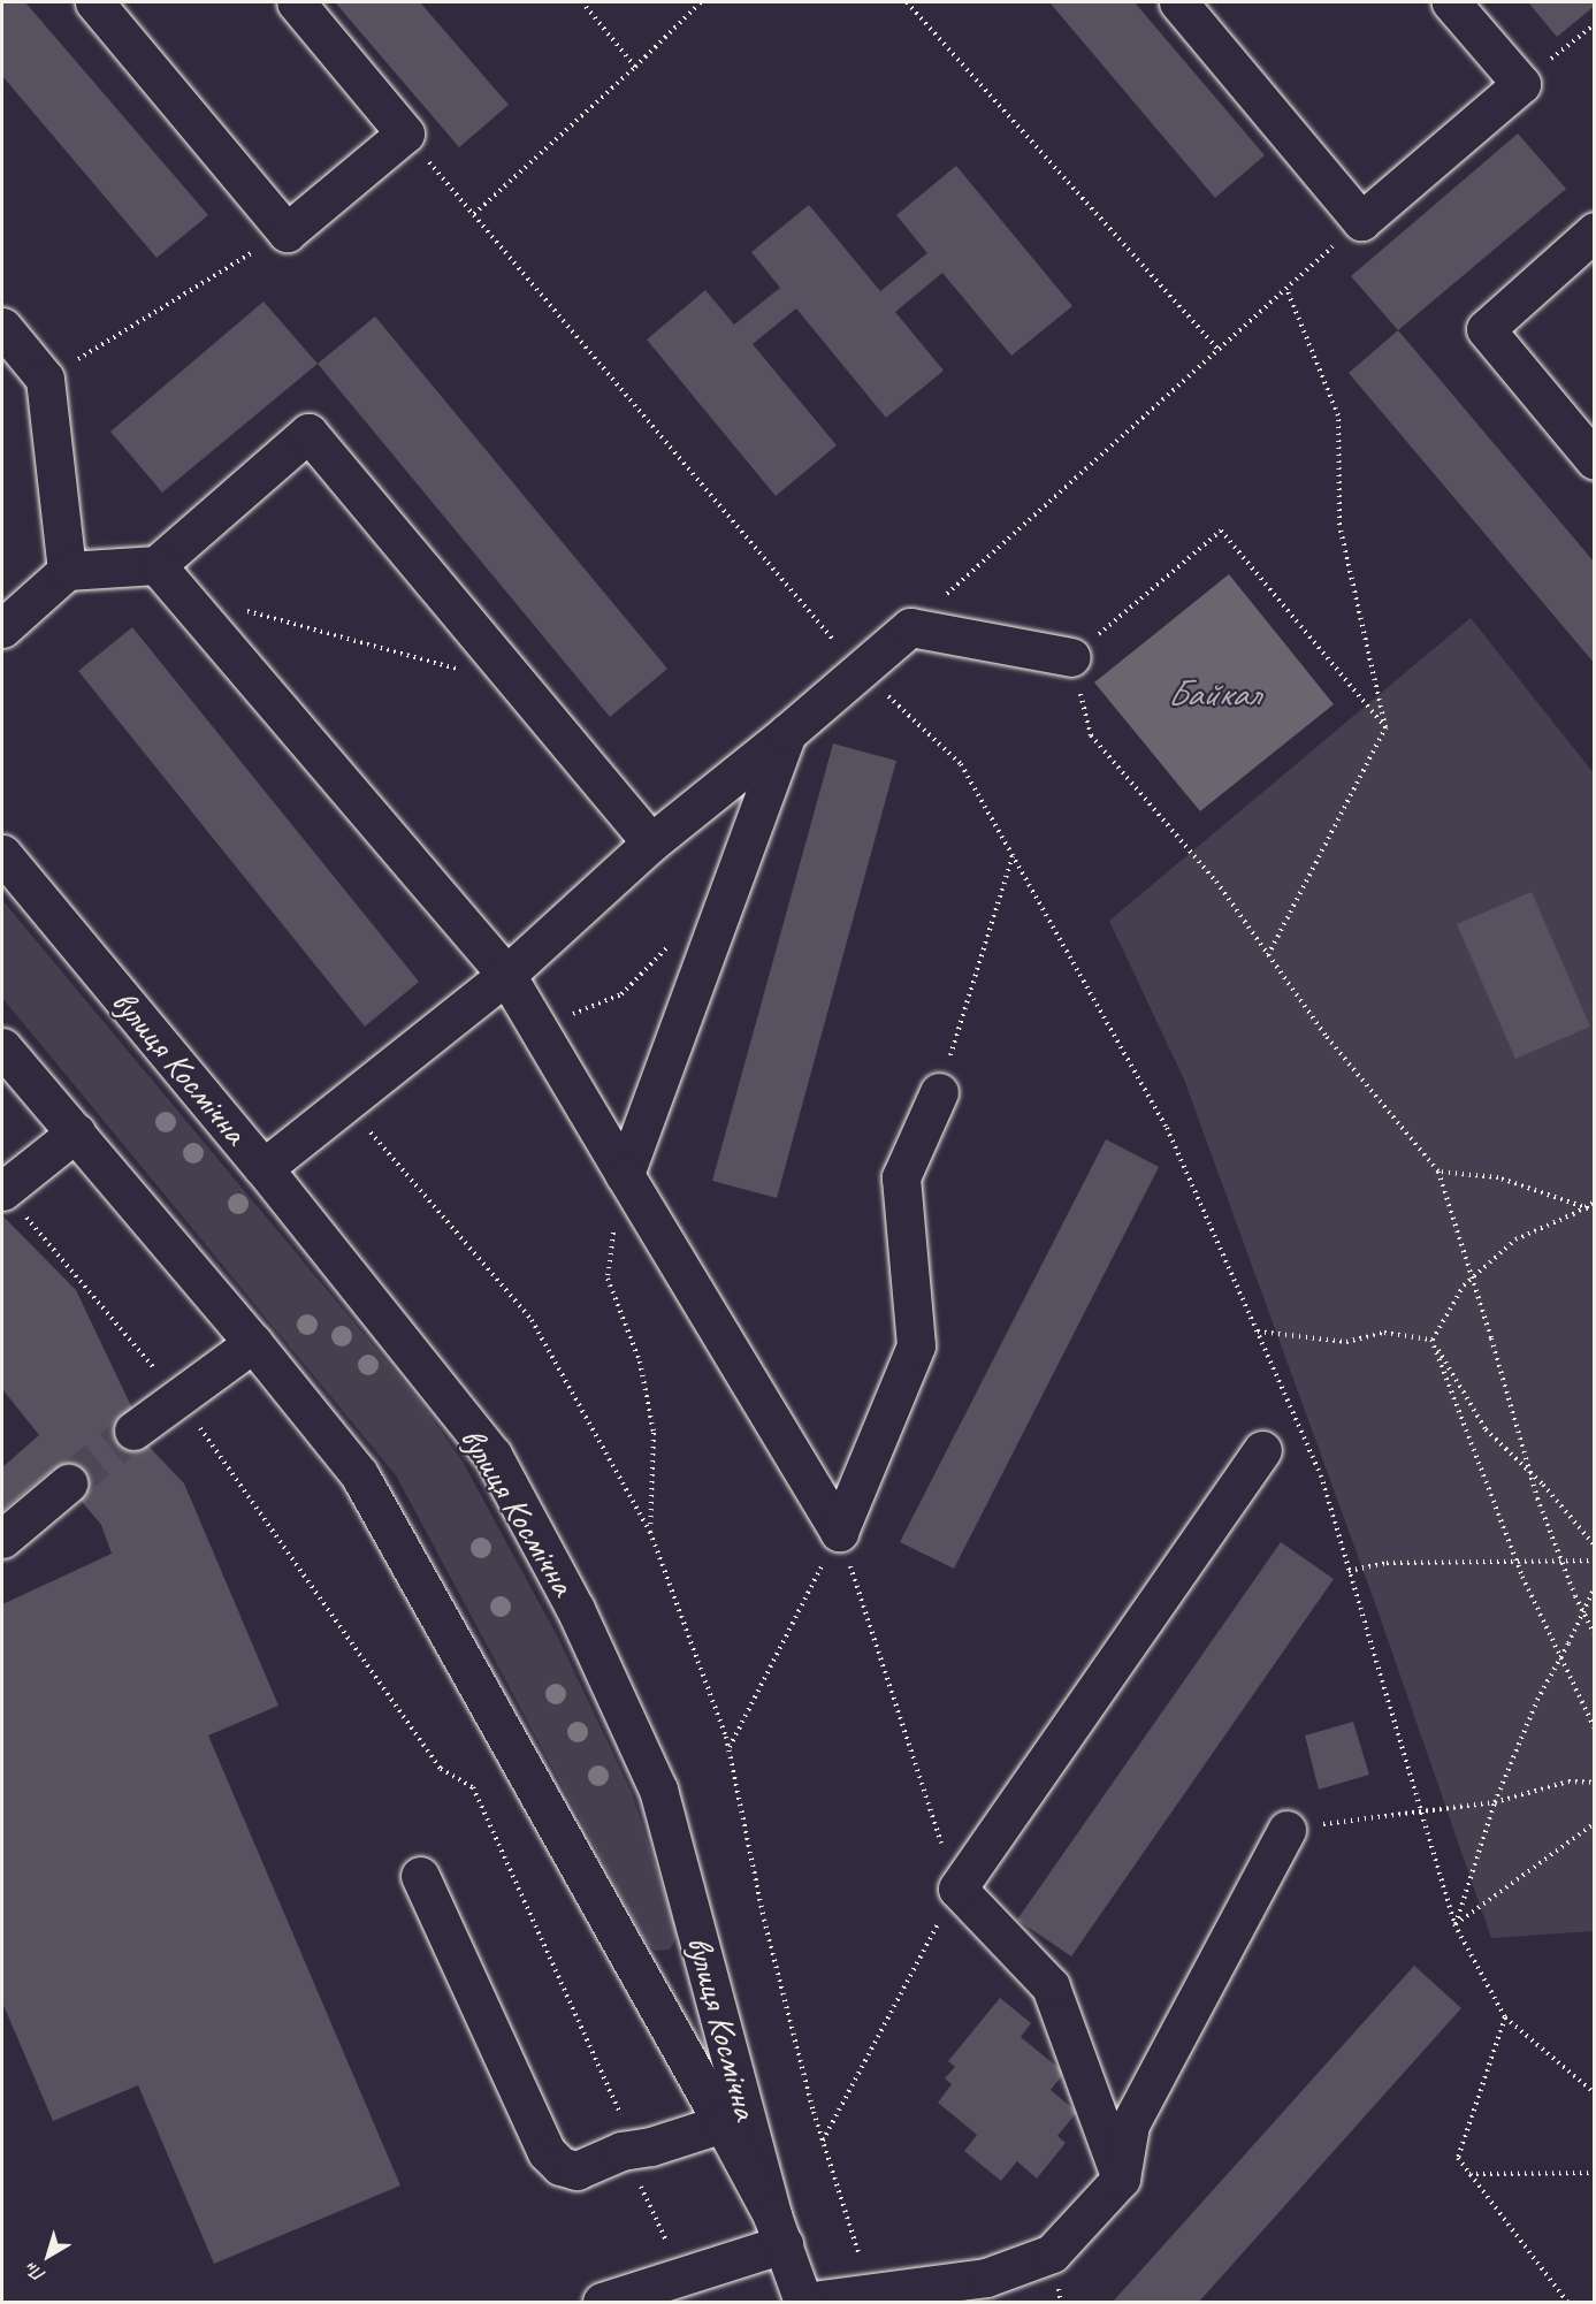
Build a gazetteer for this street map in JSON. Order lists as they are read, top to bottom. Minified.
{"streets":{"main road":["вулиця Космічна"]},"water":["Байкал"],"north":"bottom left"}
